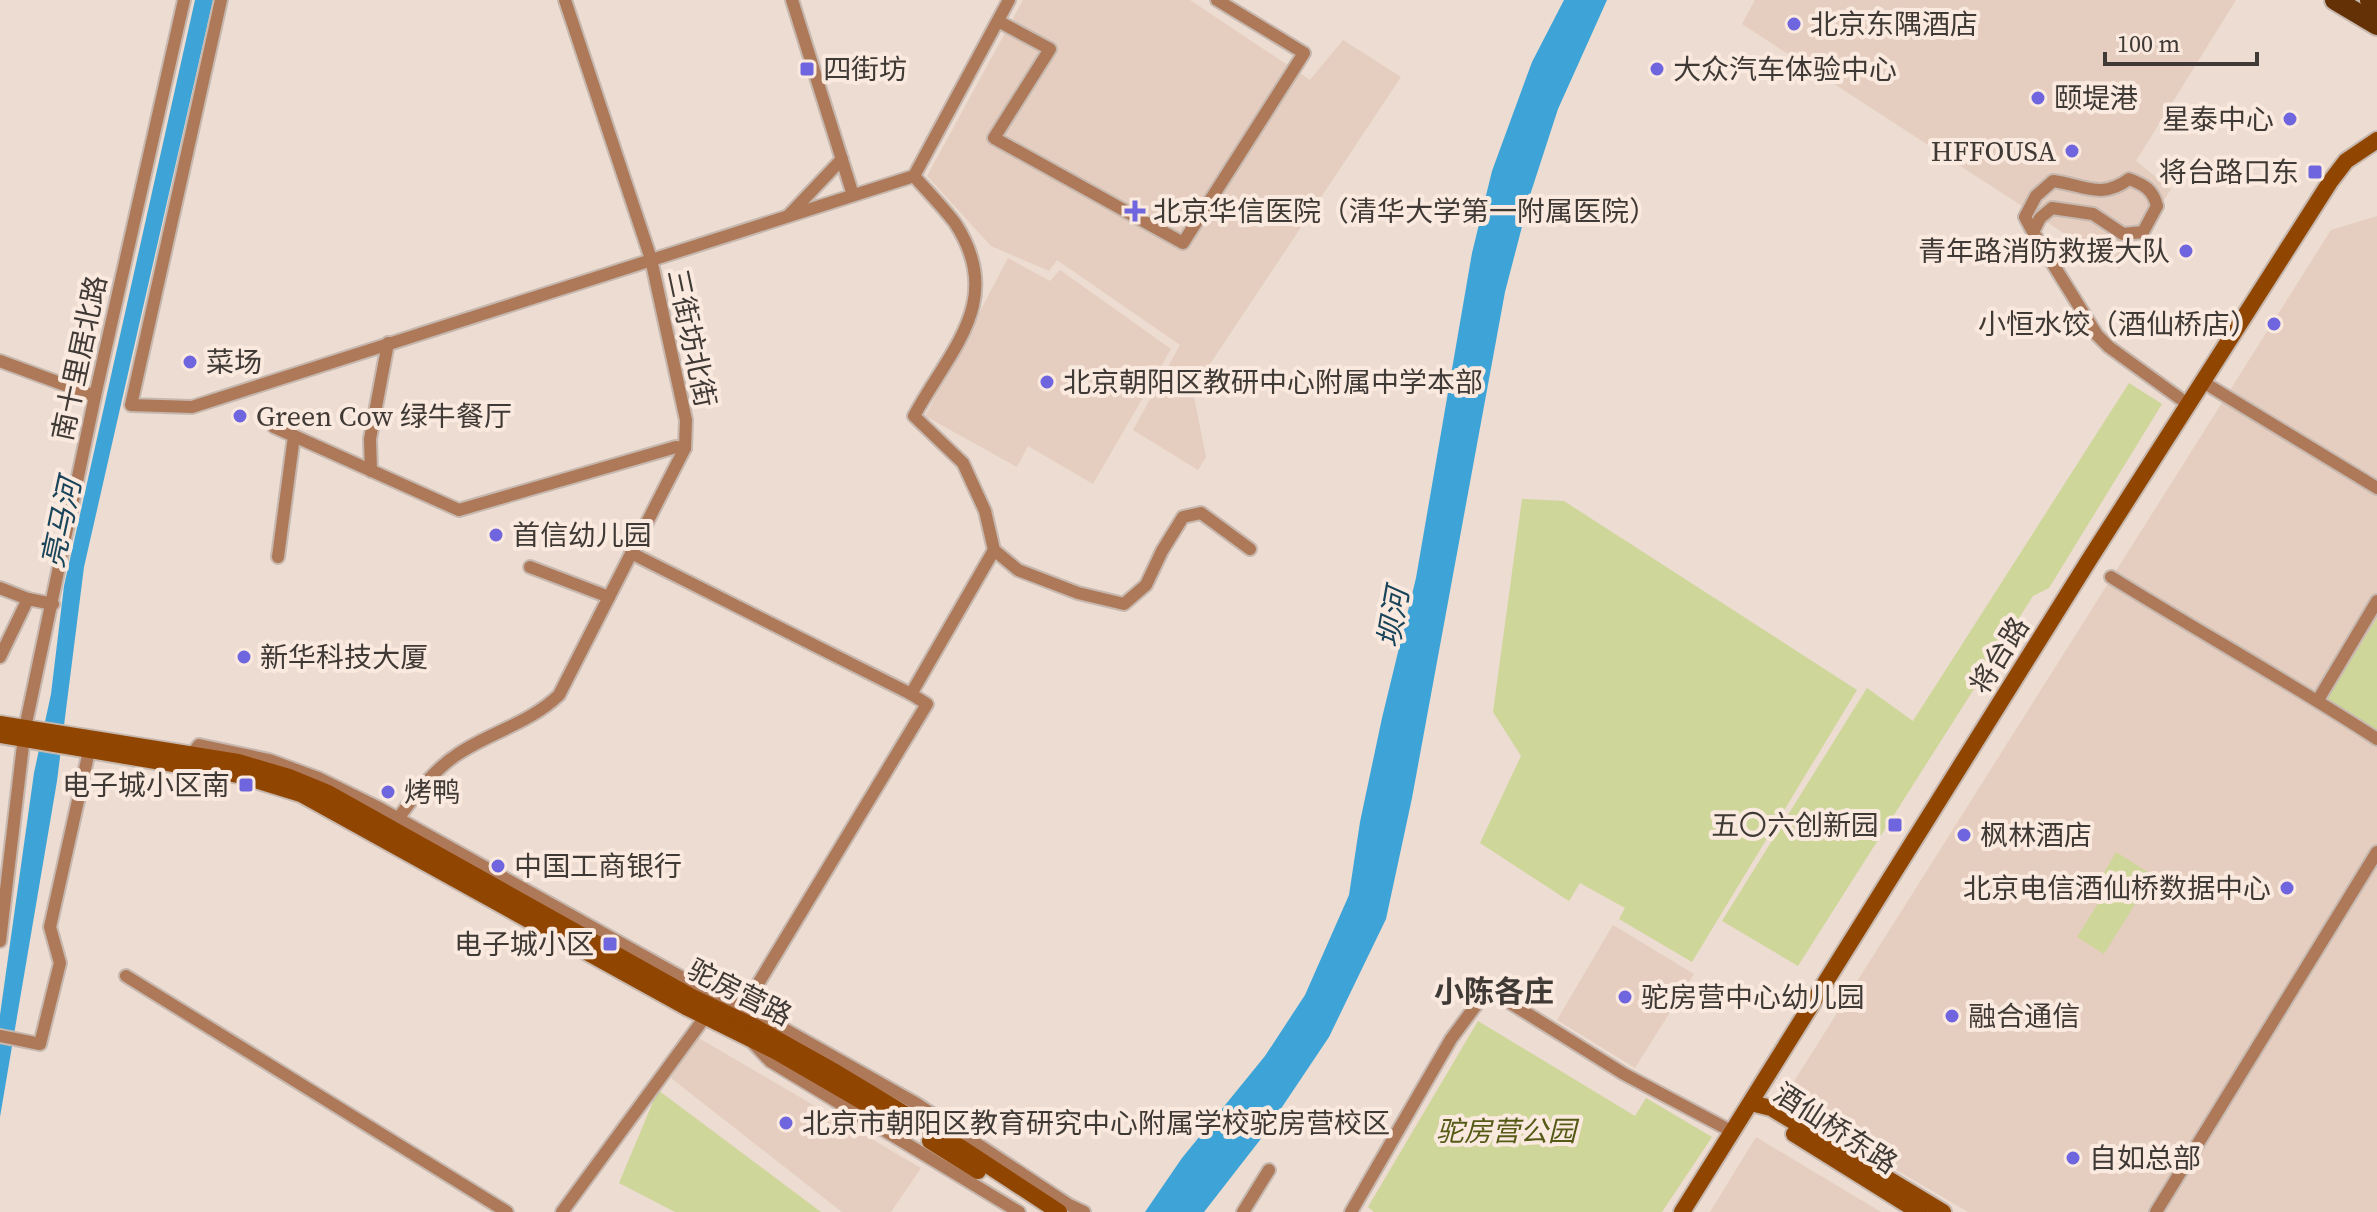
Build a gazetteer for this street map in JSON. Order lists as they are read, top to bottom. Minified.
{"streets":{"street":["三街坊北街","南十里居北路","将台路","驼房营路","酒仙桥东路"]},"crossings":[["三街坊北街","驼房营路"],["将台路","酒仙桥东路"]],"districts":["小陈各庄"],"water":["亮马河","坝河"],"parks":["驼房营公园"],"places":{"other":["北京东隅酒店","大众汽车体验中心","颐堤港","星泰中心","HFFOUSA","青年路消防救援大队","小恒水饺（酒仙桥店）","菜场","北京朝阳区教研中心附属中学本部","Green Cow 绿牛餐厅","首信幼儿园","新华科技大厦","烤鸭","枫林酒店","中国工商银行","北京电信酒仙桥数据中心","驼房营中心幼儿园","融合通信","北京市朝阳区教育研究中心附属学校驼房营校区","自如总部"],"transit":["四街坊","将台路口东","电子城小区南","五〇六创新园","电子城小区"],"health":["北京华信医院（清华大学第一附属医院）"]},"scale_bar":"100 m"}
